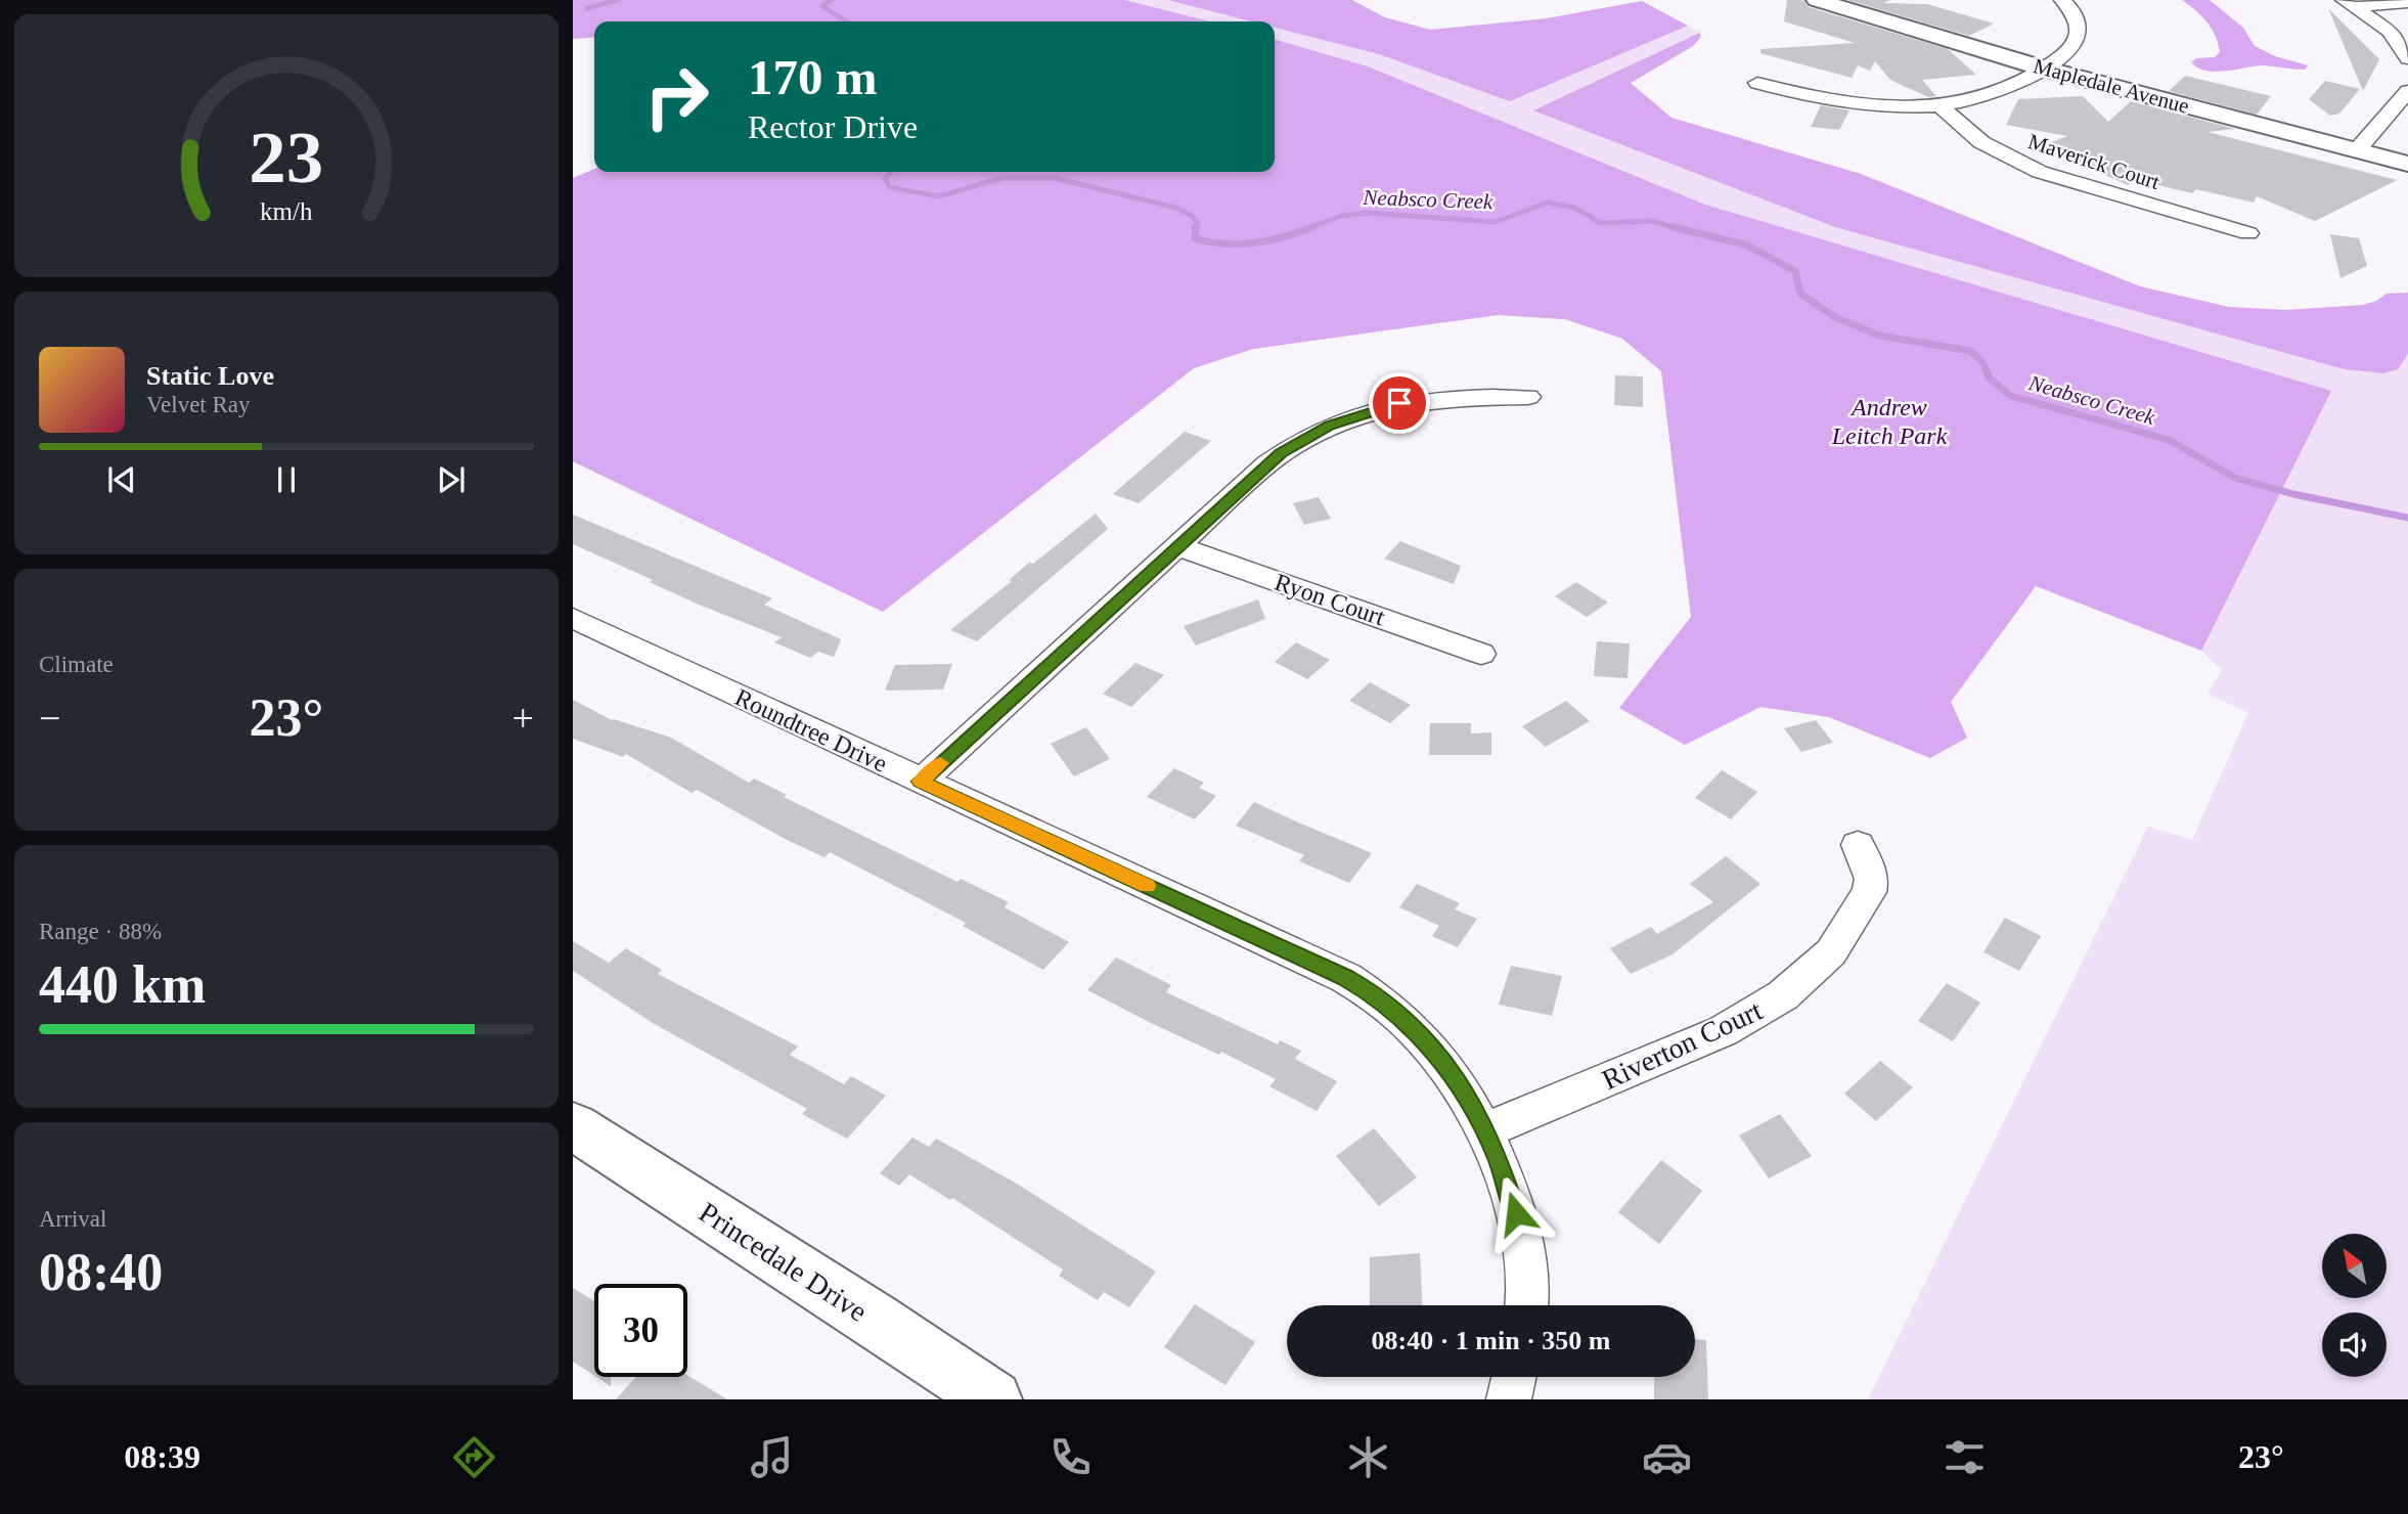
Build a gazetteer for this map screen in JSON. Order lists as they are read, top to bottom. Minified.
{"streets":{"street":["Mapledale Avenue","Maverick Court","Ryon Court","Roundtree Drive","Riverton Court","Princedale Drive"]},"crossings":[["Roundtree Drive","Riverton Court"]],"water":["Neabsco Creek"],"parks":["Andrew Leitch Park"],"north":"top left","page":{"turn":["170 m","Rector Drive"],"song":["Static Love","Velvet Ray"],"tile":["Climate",["Range · 88%","440 km"],["Arrival","08:40"]],"heat":["−","23°","+"],"limit":"30","trip":"08:40 · 1 min · 350 m","tabs":["08:39","23°"],"gauge":["23","km/h"]}}
